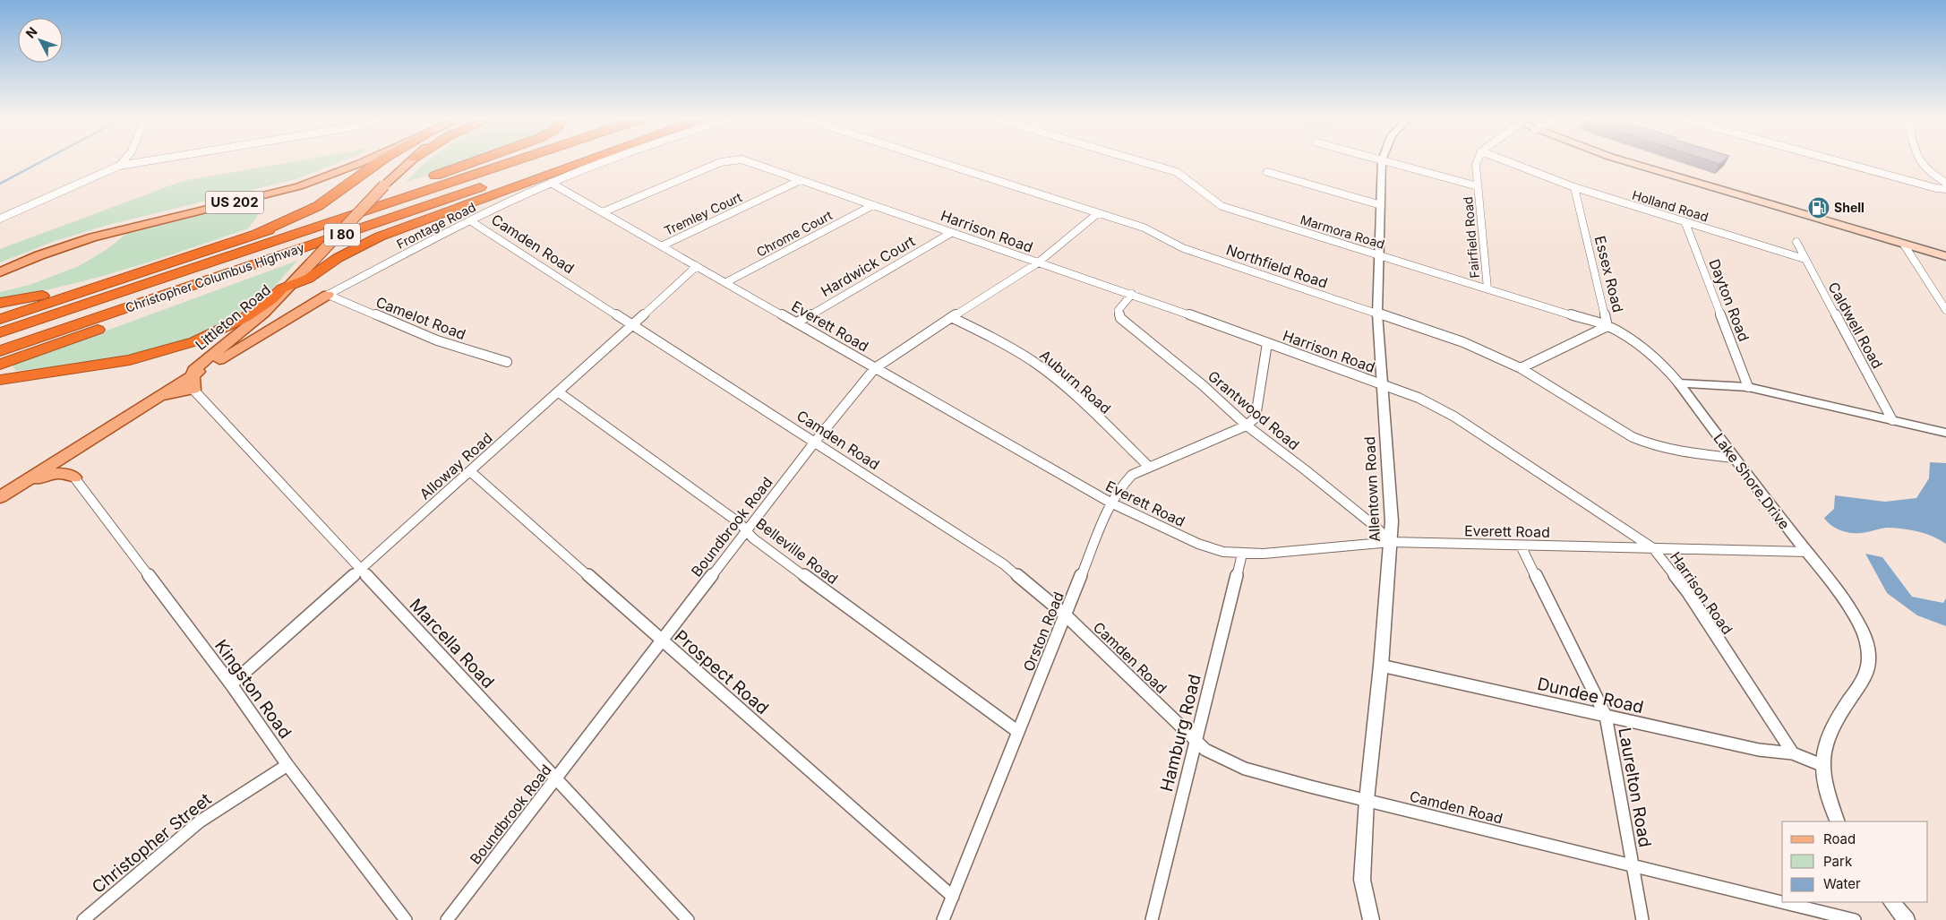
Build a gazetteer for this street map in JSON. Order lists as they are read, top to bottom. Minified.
{"streets":{"highway":["I 80","Christopher Columbus Highway"],"main road":["US 202","Littleton Road"],"street":["Holland Road","Tremley Court","Frontage Road","Harrison Road","Marmora Road","Chrome Court","Fairfield Road","Camden Road","Hardwick Court","Northfield Road","Essex Road","Dayton Road","Camelot Road","Caldwell Road","Everett Road","Auburn Road","Grantwood Road","Alloway Road","Lake Shore Drive","Allentown Road","Boundbrook Road","Belleville Road","Orston Road","Marcella Road","Prospect Road","Kingston Road","Dundee Road","Hamburg Road","Laurelton Road","Christopher Street"]},"crossings":[["Holland Road","Essex Road"],["Holland Road","Dayton Road"],["Holland Road","Caldwell Road"],["Tremley Court","Harrison Road"],["Tremley Court","Everett Road"],["Frontage Road","Camden Road"],["Frontage Road","Camelot Road"],["Frontage Road","Everett Road"],["Harrison Road","Chrome Court"],["Harrison Road","Hardwick Court"],["Harrison Road","Everett Road"],["Harrison Road","Grantwood Road"],["Harrison Road","Allentown Road"],["Harrison Road","Boundbrook Road"],["Harrison Road","Dundee Road"],["Marmora Road","Fairfield Road"],["Marmora Road","Essex Road"],["Marmora Road","Lake Shore Drive"],["Marmora Road","Allentown Road"],["Chrome Court","Everett Road"],["Camden Road","Alloway Road"],["Camden Road","Allentown Road"],["Camden Road","Boundbrook Road"],["Camden Road","Orston Road"],["Camden Road","Hamburg Road"],["Camden Road","Laurelton Road"],["Hardwick Court","Everett Road"],["Northfield Road","Essex Road"],["Northfield Road","Lake Shore Drive"],["Northfield Road","Allentown Road"],["Northfield Road","Boundbrook Road"],["Everett Road","Grantwood Road"],["Everett Road","Alloway Road"],["Everett Road","Lake Shore Drive"],["Everett Road","Allentown Road"],["Everett Road","Boundbrook Road"],["Everett Road","Orston Road"],["Everett Road","Hamburg Road"],["Everett Road","Laurelton Road"],["Auburn Road","Boundbrook Road"],["Auburn Road","Orston Road"],["Grantwood Road","Allentown Road"],["Grantwood Road","Orston Road"],["Alloway Road","Belleville Road"],["Alloway Road","Marcella Road"],["Alloway Road","Prospect Road"],["Alloway Road","Kingston Road"],["Lake Shore Drive","Dundee Road"],["Allentown Road","Dundee Road"],["Boundbrook Road","Belleville Road"],["Boundbrook Road","Marcella Road"],["Boundbrook Road","Prospect Road"],["Belleville Road","Orston Road"],["Orston Road","Prospect Road"],["Kingston Road","Christopher Street"],["Dundee Road","Laurelton Road"]],"places":{"fuel station":["Shell"]},"legend":["Road","Park","Water"],"north":"top left"}
